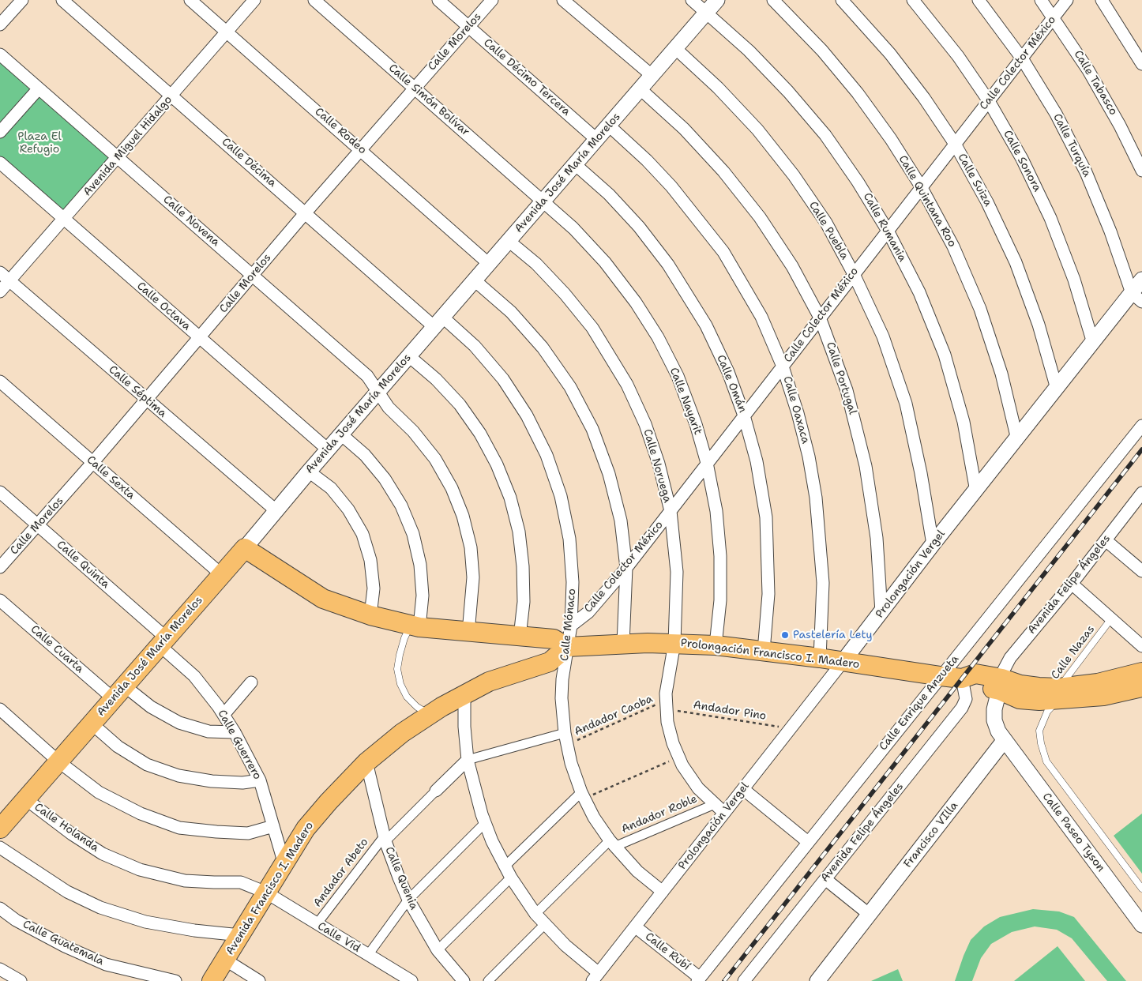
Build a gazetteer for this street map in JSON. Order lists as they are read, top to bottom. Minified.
{"streets":{"main road":["Avenida José María Morelos","Prolongación Francisco I. Madero","Avenida Francisco I. Madero"],"street":["Calle Morelos","Calle Colector México","Calle Décimo Tercera","Calle Tabasco","Calle Simón Bolívar","Calle Rodeo","Calle Turquía","Avenida Miguel Hidalgo","Calle Sonora","Calle Décima","Calle Suiza","Calle Quintana Roo","Calle Novena","Calle Rumania","Calle Puebla","Calle Octava","Calle Portugal","Calle Omán","Calle Séptima","Calle Nayarit","Calle Oaxaca","Calle Noruega","Calle Sexta","Calle Quinta","Prolongación Vergel","Avenida Felipe Ángeles","Calle Mónaco","Calle Cuarta","Calle Enrique Anzueta","Calle Guerrero","Andador Roble","Calle Holanda","Calle Paseo Tyson","Francisco VIlla","Andador Abeto","Calle Quenia","Calle Vid","Calle Guatemala","Calle Rubí"],"lane":["Calle Nazas"],"path":["Andador Pino","Andador Caoba"]},"crossings":[["Calle Morelos","Calle Décimo Tercera"],["Calle Morelos","Calle Simón Bolívar"],["Calle Morelos","Calle Rodeo"],["Calle Morelos","Calle Décima"],["Calle Morelos","Calle Novena"],["Calle Morelos","Calle Octava"],["Calle Morelos","Calle Séptima"],["Calle Morelos","Calle Sexta"],["Calle Morelos","Calle Quinta"],["Calle Colector México","Calle Tabasco"],["Calle Colector México","Calle Turquía"],["Calle Colector México","Calle Sonora"],["Calle Colector México","Calle Suiza"],["Calle Colector México","Calle Quintana Roo"],["Calle Colector México","Calle Rumania"],["Calle Colector México","Calle Puebla"],["Calle Colector México","Calle Portugal"],["Calle Colector México","Calle Omán"],["Calle Colector México","Calle Nayarit"],["Calle Colector México","Calle Oaxaca"],["Calle Colector México","Calle Noruega"],["Calle Colector México","Calle Mónaco"],["Calle Décimo Tercera","Avenida José María Morelos"],["Calle Simón Bolívar","Avenida José María Morelos"],["Calle Simón Bolívar","Calle Nayarit"],["Calle Rodeo","Avenida Miguel Hidalgo"],["Calle Rodeo","Avenida José María Morelos"],["Calle Turquía","Prolongación Vergel"],["Avenida Miguel Hidalgo","Calle Décima"],["Avenida Miguel Hidalgo","Calle Novena"],["Avenida Miguel Hidalgo","Calle Octava"],["Avenida Miguel Hidalgo","Calle Séptima"],["Calle Sonora","Prolongación Vergel"],["Calle Décima","Avenida José María Morelos"],["Calle Décima","Calle Mónaco"],["Avenida José María Morelos","Calle Novena"],["Avenida José María Morelos","Calle Rumania"],["Avenida José María Morelos","Calle Puebla"],["Avenida José María Morelos","Calle Octava"],["Avenida José María Morelos","Calle Portugal"],["Avenida José María Morelos","Calle Omán"],["Avenida José María Morelos","Calle Séptima"],["Avenida José María Morelos","Calle Nayarit"],["Avenida José María Morelos","Calle Oaxaca"],["Avenida José María Morelos","Calle Noruega"],["Avenida José María Morelos","Calle Sexta"],["Avenida José María Morelos","Calle Quinta"],["Avenida José María Morelos","Calle Mónaco"],["Avenida José María Morelos","Calle Cuarta"],["Avenida José María Morelos","Prolongación Francisco I. Madero"],["Avenida José María Morelos","Calle Guerrero"],["Avenida José María Morelos","Calle Holanda"],["Calle Suiza","Prolongación Vergel"],["Calle Quintana Roo","Prolongación Vergel"],["Calle Novena","Prolongación Francisco I. Madero"],["Calle Rumania","Prolongación Vergel"],["Calle Puebla","Prolongación Vergel"],["Calle Portugal","Prolongación Vergel"],["Calle Omán","Prolongación Francisco I. Madero"],["Calle Nayarit","Prolongación Francisco I. Madero"],["Calle Oaxaca","Prolongación Francisco I. Madero"],["Calle Noruega","Prolongación Vergel"],["Calle Noruega","Prolongación Francisco I. Madero"],["Calle Noruega","Andador Pino"],["Calle Noruega","Andador Caoba"],["Calle Noruega","Andador Roble"],["Calle Quinta","Calle Guerrero"],["Prolongación Vergel","Calle Mónaco"],["Prolongación Vergel","Prolongación Francisco I. Madero"],["Prolongación Vergel","Andador Pino"],["Prolongación Vergel","Calle Rubí"],["Avenida Felipe Ángeles","Prolongación Francisco I. Madero"],["Calle Mónaco","Prolongación Francisco I. Madero"],["Calle Mónaco","Andador Caoba"],["Calle Mónaco","Andador Roble"],["Calle Mónaco","Avenida Francisco I. Madero"],["Calle Cuarta","Calle Guerrero"],["Calle Nazas","Prolongación Francisco I. Madero"],["Prolongación Francisco I. Madero","Calle Enrique Anzueta"],["Prolongación Francisco I. Madero","Avenida Francisco I. Madero"],["Calle Enrique Anzueta","Calle Rubí"],["Andador Pino","Andador Caoba"],["Calle Guerrero","Avenida Francisco I. Madero"],["Calle Holanda","Avenida Francisco I. Madero"],["Calle Holanda","Calle Vid"],["Calle Paseo Tyson","Francisco VIlla"],["Andador Abeto","Calle Quenia"],["Andador Abeto","Calle Vid"],["Calle Quenia","Avenida Francisco I. Madero"],["Avenida Francisco I. Madero","Calle Vid"]],"parks":["Plaza El Refugio"],"places":["Pastelería Lety"]}
